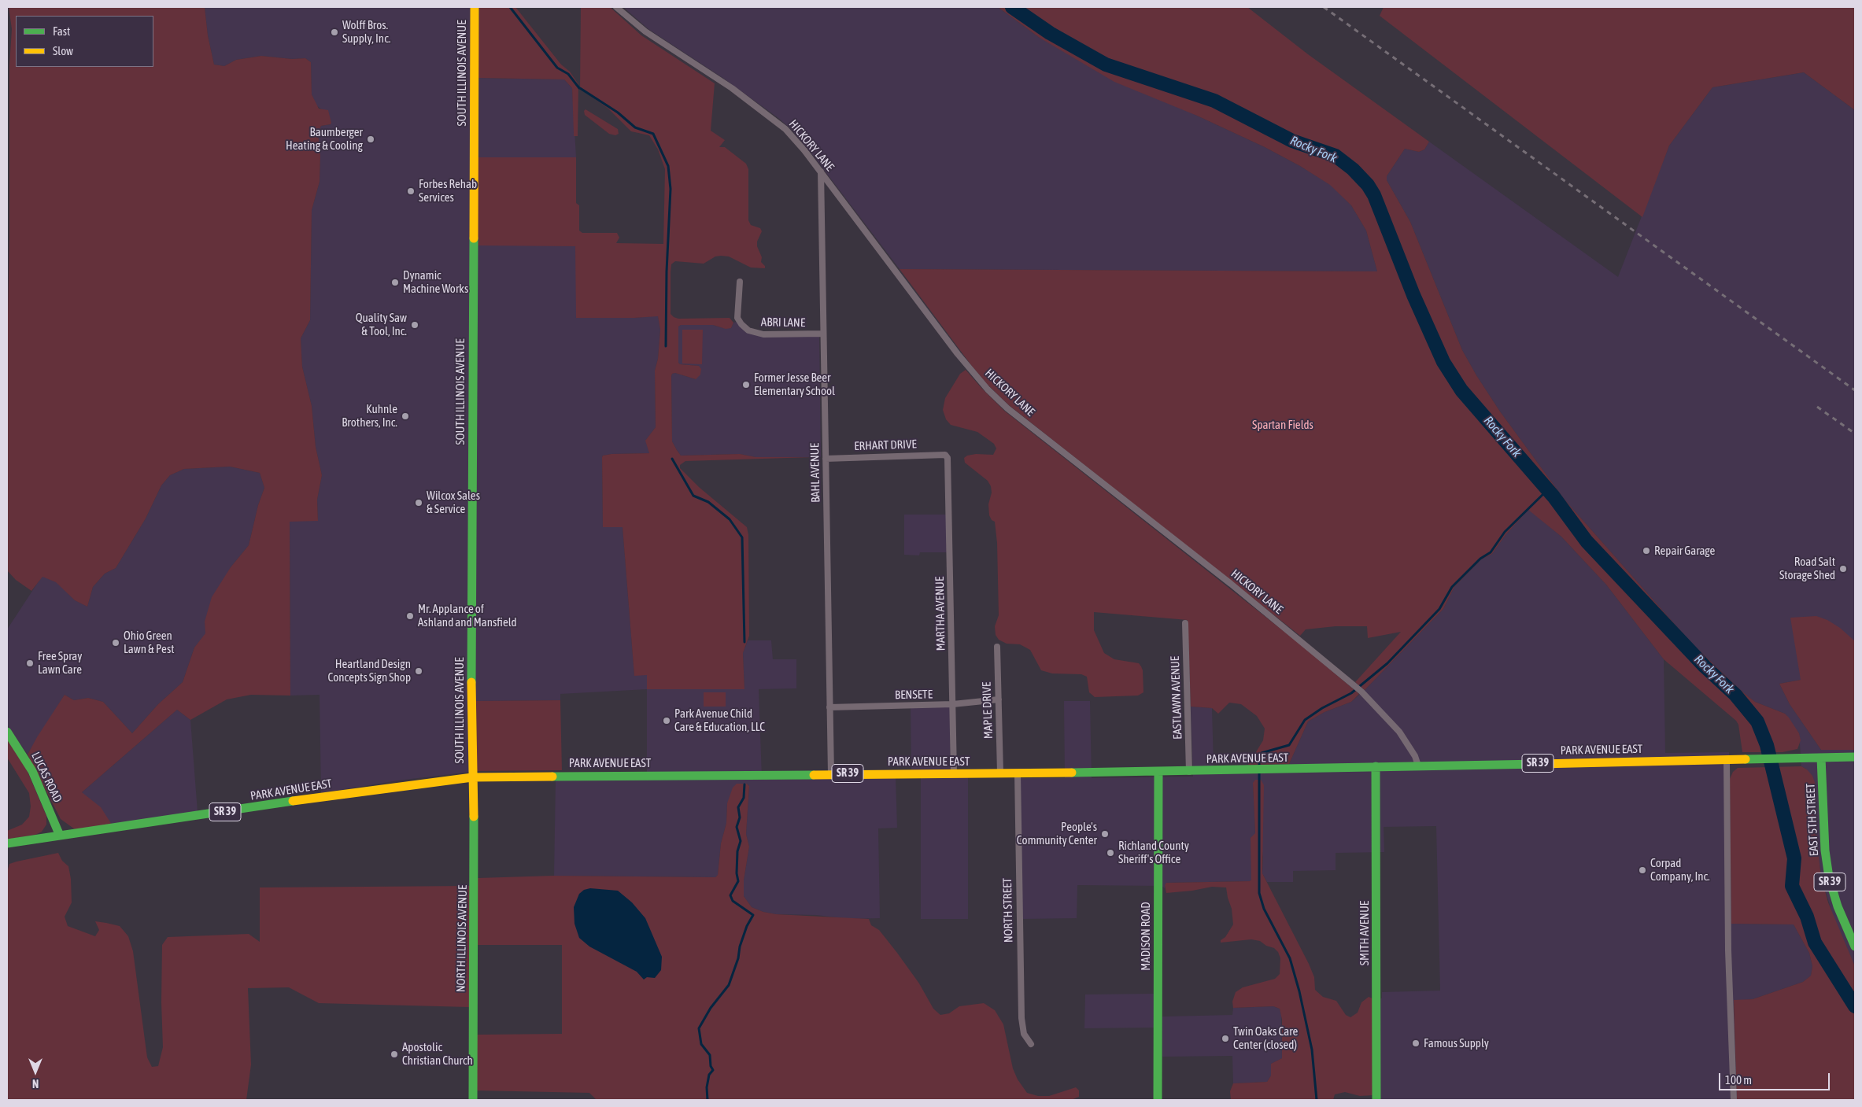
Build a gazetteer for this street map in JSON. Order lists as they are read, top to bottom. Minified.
{"streets":{"main road":["SOUTH ILLINOIS AVENUE","PARK AVENUE EAST","SR 39","LUCAS ROAD","EAST 5TH STREET","SMITH AVENUE","MADISON ROAD","NORTH ILLINOIS AVENUE"],"street":["HICKORY LANE","ABRI LANE","ERHART DRIVE","BAHL AVENUE","MARTHA AVENUE","BENSETE","EASTLAWN AVENUE","MAPLE DRIVE","NORTH STREET"]},"crossings":[["SOUTH ILLINOIS AVENUE","PARK AVENUE EAST"],["SOUTH ILLINOIS AVENUE","NORTH ILLINOIS AVENUE"],["HICKORY LANE","BAHL AVENUE"],["HICKORY LANE","PARK AVENUE EAST"],["ABRI LANE","BAHL AVENUE"],["ERHART DRIVE","BAHL AVENUE"],["ERHART DRIVE","MARTHA AVENUE"],["BAHL AVENUE","BENSETE"],["BAHL AVENUE","PARK AVENUE EAST"],["MARTHA AVENUE","BENSETE"],["MARTHA AVENUE","PARK AVENUE EAST"],["BENSETE","MAPLE DRIVE"],["EASTLAWN AVENUE","PARK AVENUE EAST"],["MAPLE DRIVE","PARK AVENUE EAST"],["PARK AVENUE EAST","LUCAS ROAD"],["PARK AVENUE EAST","EAST 5TH STREET"],["PARK AVENUE EAST","NORTH STREET"],["PARK AVENUE EAST","SMITH AVENUE"],["PARK AVENUE EAST","MADISON ROAD"],["PARK AVENUE EAST","NORTH ILLINOIS AVENUE"]],"water":["Rocky Fork"],"parks":["Spartan Fields"],"places":["Wolff Bros. Supply, Inc.","Baumberger Heating & Cooling","Forbes Rehab Services","Dynamic Machine Works","Quality Saw & Tool, Inc.","Former Jesse Beer Elementary School","Kuhnle Brothers, Inc.","Wilcox Sales & Service","Repair Garage","Road Salt Storage Shed","Mr. Applance of Ashland and Mansfield","Ohio Green Lawn & Pest","Free Spray Lawn Care","Heartland Design Concepts Sign Shop","Park Avenue Child Care & Education, LLC","People's Community Center","Richland County Sheriff's Office","Corpad Company, Inc.","Twin Oaks Care Center (closed)","Famous Supply","Apostolic Christian Church"],"legend":["Fast","Slow"],"scale_bar":"100 m","north":"bottom"}
